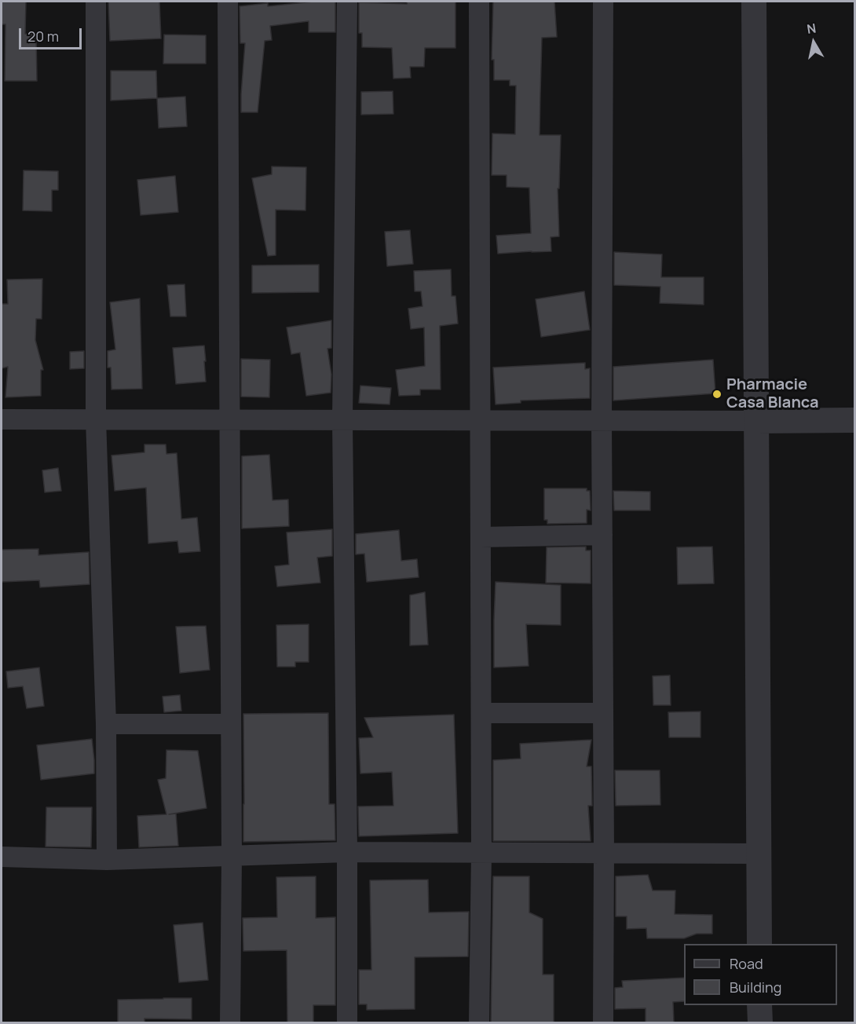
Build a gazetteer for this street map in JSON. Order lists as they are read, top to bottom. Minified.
{"places":["Pharmacie Casa Blanca"],"legend":["Road","Building"],"scale_bar":"20 m","north":"top"}
